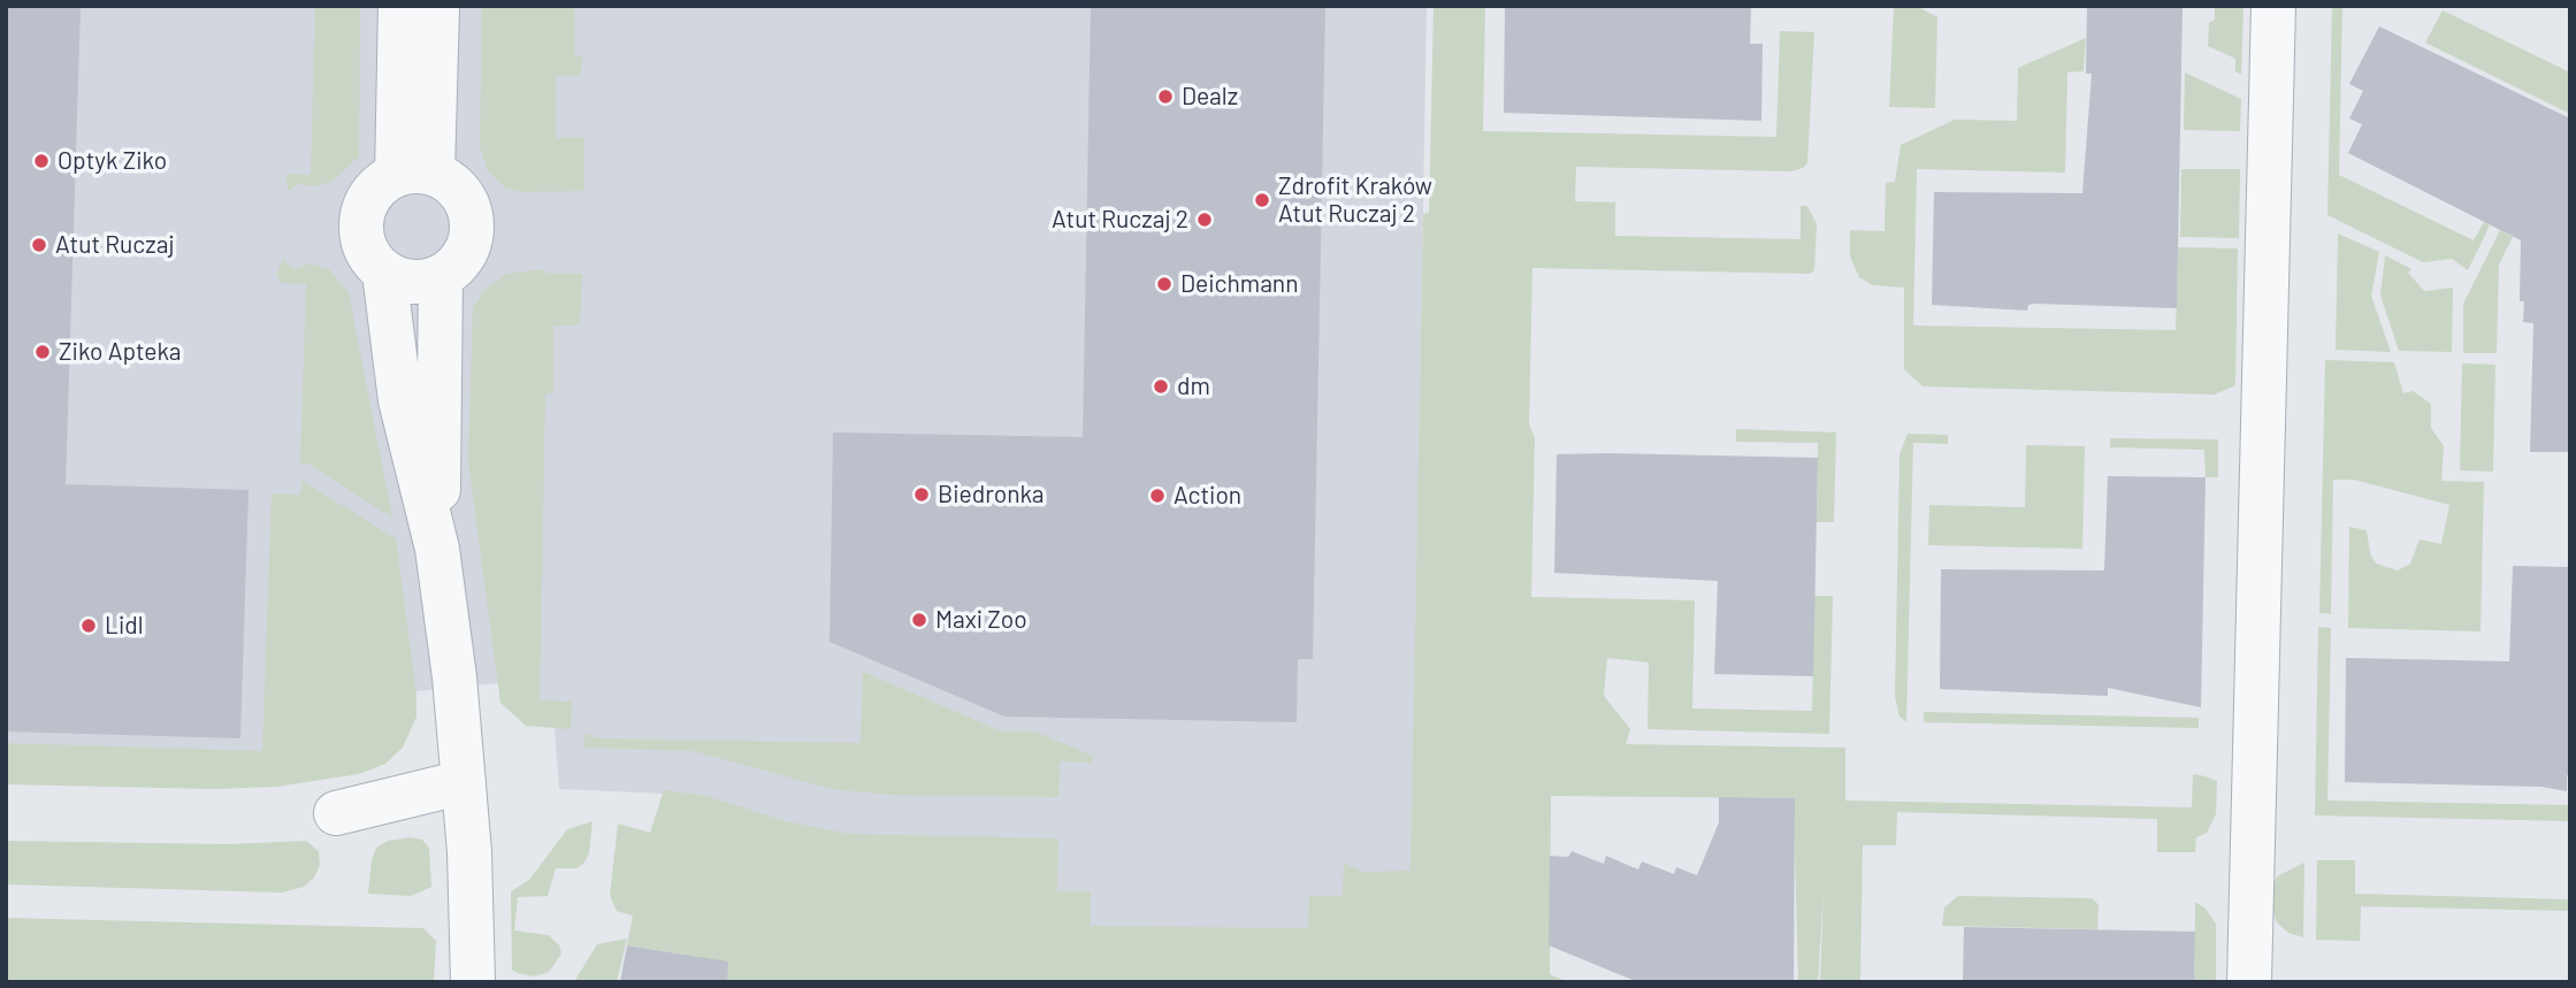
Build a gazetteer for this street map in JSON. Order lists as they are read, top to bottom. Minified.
{"places":["Dealz","Optyk Ziko","Zdrofit Kraków Atut Ruczaj 2","Atut Ruczaj 2","Atut Ruczaj","Deichmann","Ziko Apteka","dm","Biedronka","Action","Maxi Zoo","Lidl"]}
